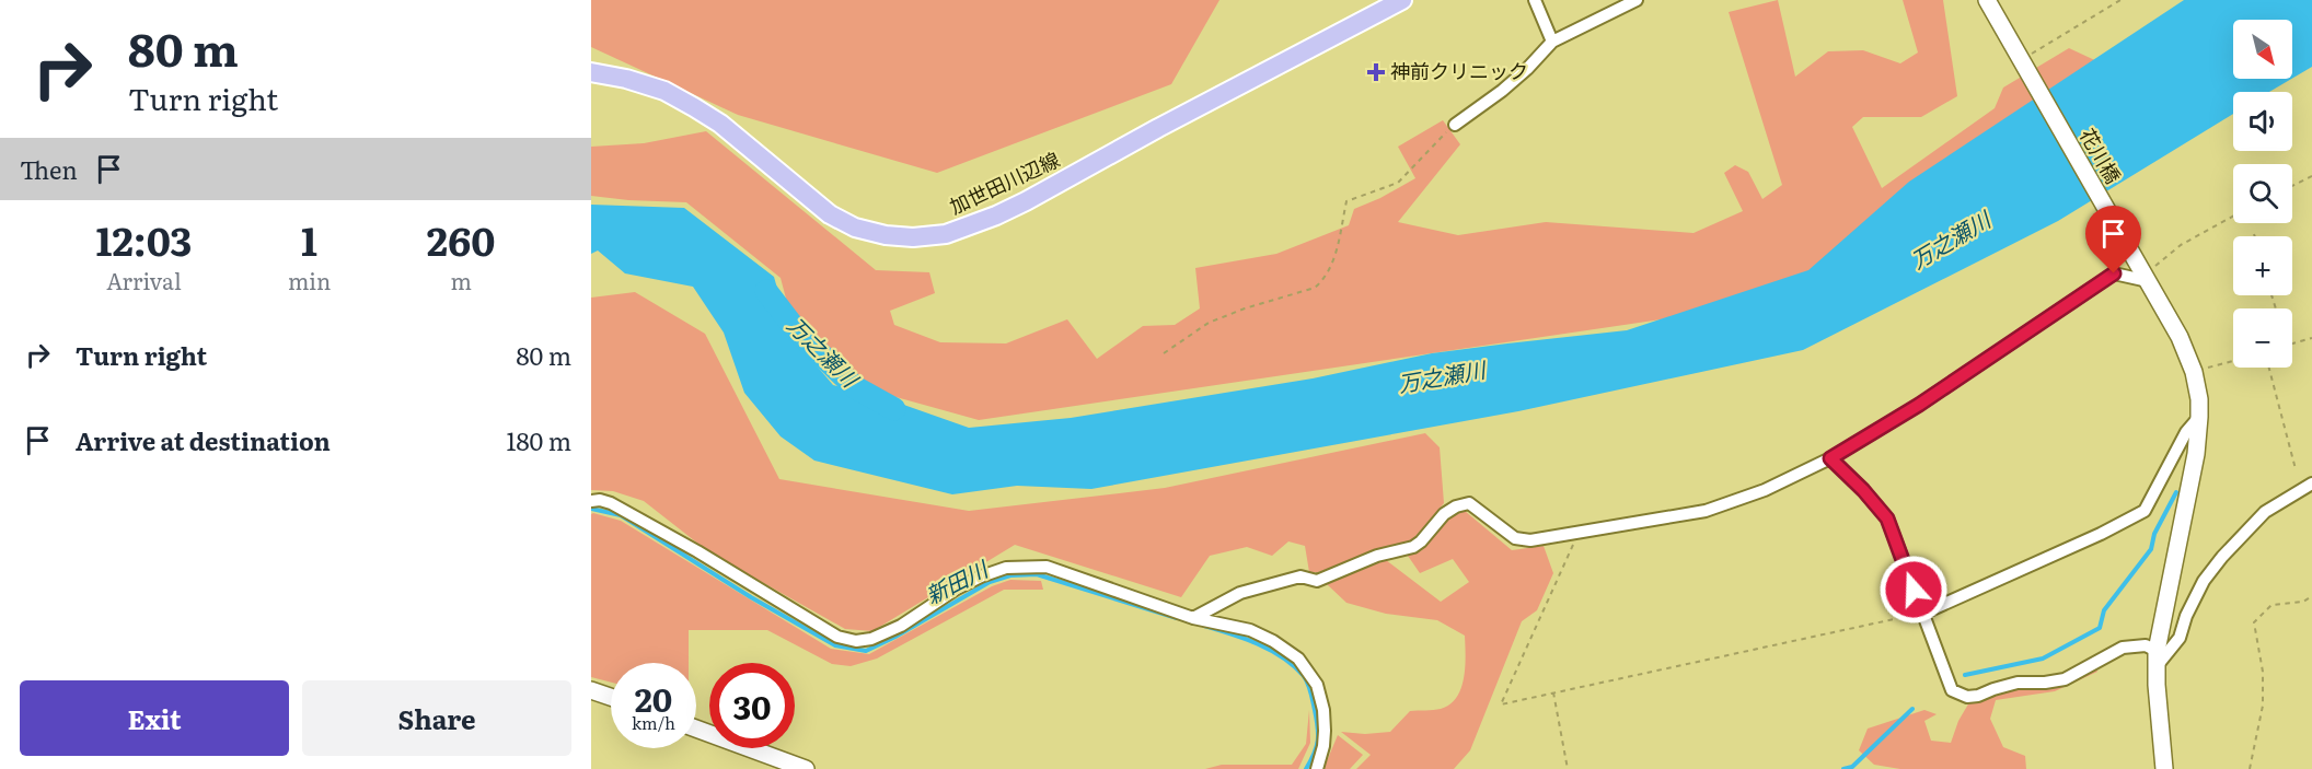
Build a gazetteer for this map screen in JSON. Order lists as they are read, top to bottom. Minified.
{"streets":{"main road":["加世田川辺線"],"street":["花川橋"]},"water":["万之瀬川","新田川"],"places":{"health":["神前クリニック"]},"north":"bottom right","page":{"turn":["80 m","Turn right"],"map_buttons":["+","−"],"then":"Then","eta":["12:03","Arrival","1","min","260","m"],"list":[{"name":"Turn right","value":"80 m"},{"name":"Arrive at destination","value":"180 m"}],"speed":"20 km/h","limit":"30","buttons":["Exit","Share"]}}
